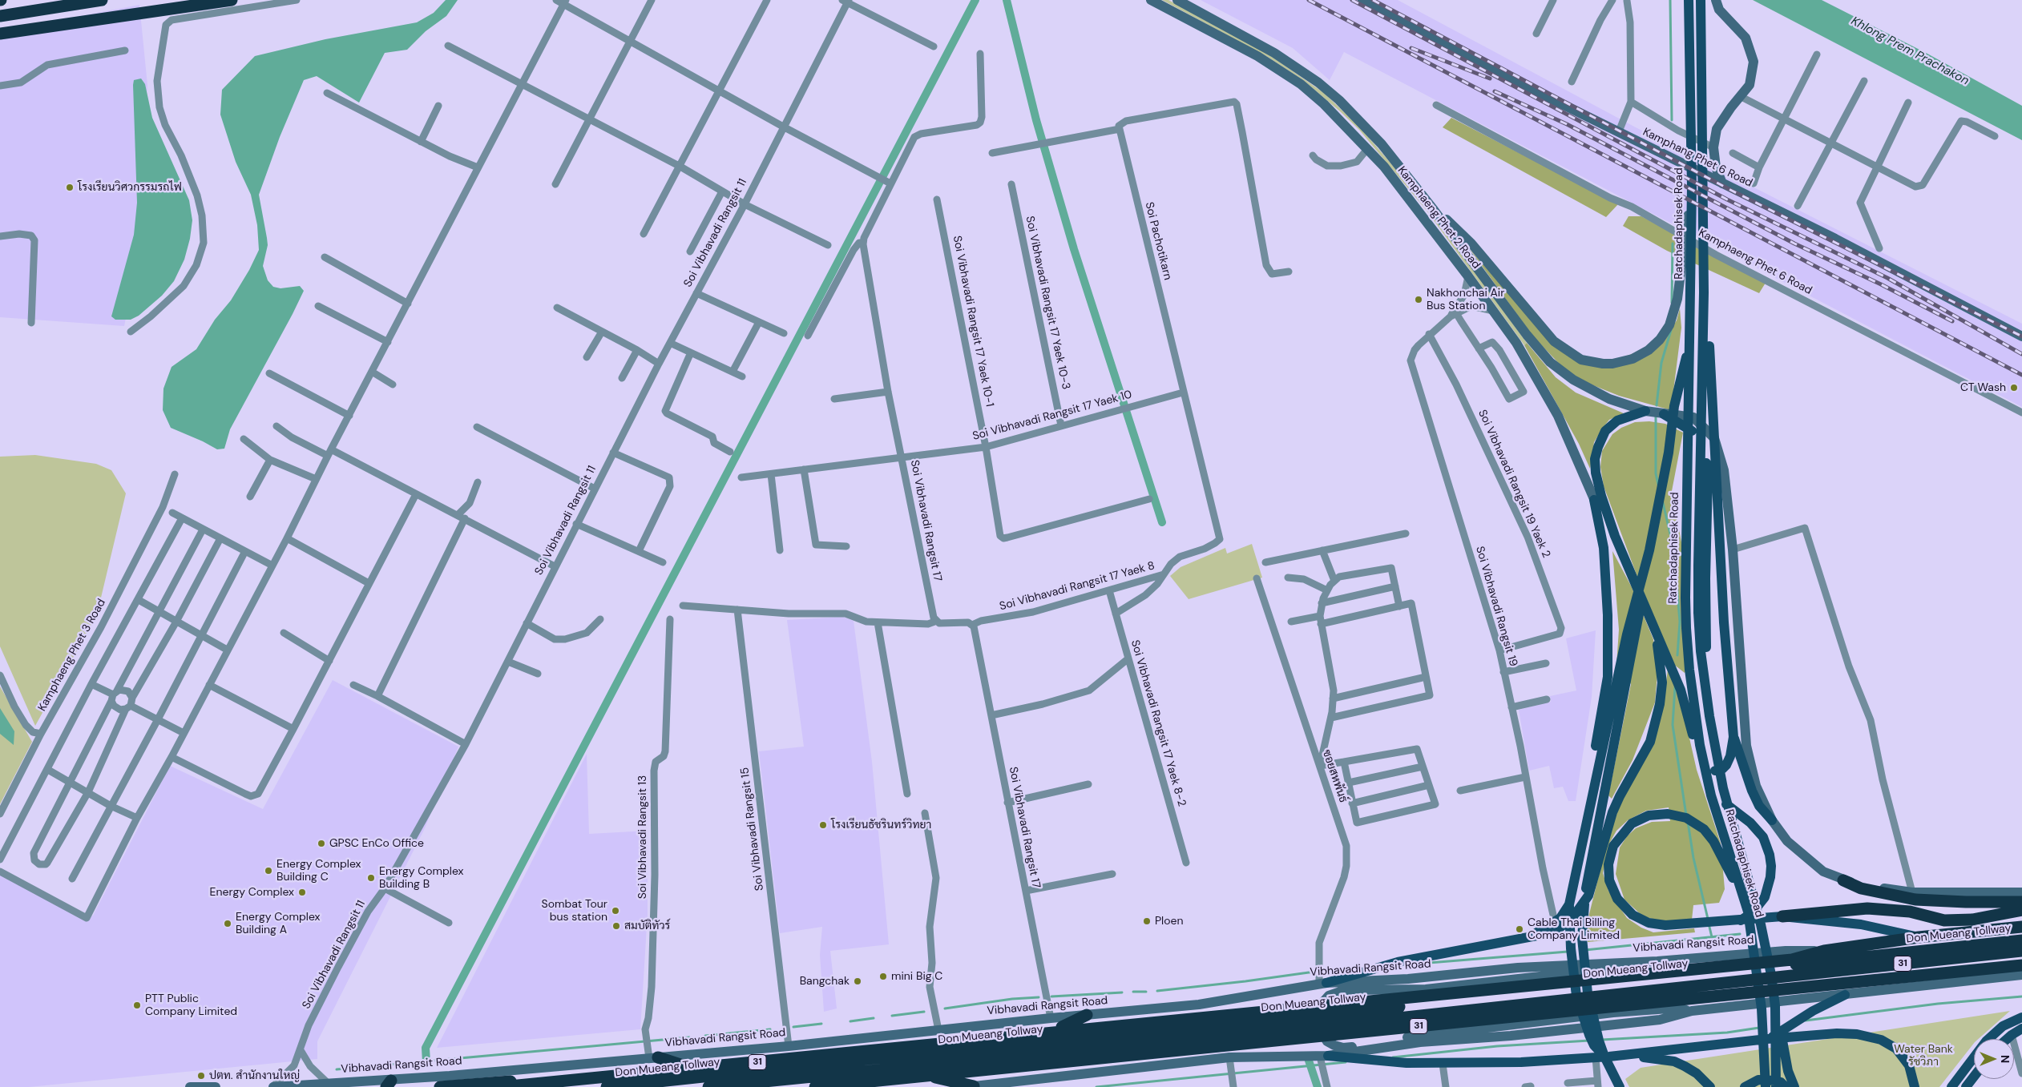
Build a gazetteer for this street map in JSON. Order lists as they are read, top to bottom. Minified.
{"streets":{"highway":["Don Mueang Tollway","Vibhavadi Rangsit Road","31"],"main road":["Kamphang Phet 6 Road","Kamphaeng Phet 2 Road","Ratchadaphisek Road"],"street":["Soi Vibhavadi Rangsit 11","Soi Pachotikarn","Kamphaeng Phet 6 Road","Soi Vibhavadi Rangsit 17 Yaek 10-3","Soi Vibhavadi Rangsit 17 Yaek 10-1","Soi Vibhavadi Rangsit 17 Yaek 10","Soi Vibhavadi Rangsit 19 Yaek 2","Soi Vibhavadi Rangsit 17","Soi Vibhavadi Rangsit 17 Yaek 8","Soi Vibhavadi Rangsit 19","Kamphaeng Phet 3 Road","Soi Vibhavadi Rangsit 17 Yaek 8-2","ซอยสหพันธ์","Soi Vibhavadi Rangsit 15","Soi Vibhavadi Rangsit 13"]},"crossings":[["Kamphaeng Phet 2 Road","Soi Vibhavadi Rangsit 19"],["Soi Vibhavadi Rangsit 11","Vibhavadi Rangsit Road"],["Soi Pachotikarn","Soi Vibhavadi Rangsit 17 Yaek 10"],["Soi Pachotikarn","Soi Vibhavadi Rangsit 17 Yaek 8"],["Soi Pachotikarn","Soi Vibhavadi Rangsit 17 Yaek 8-2"],["Soi Vibhavadi Rangsit 17 Yaek 10-3","Soi Vibhavadi Rangsit 17 Yaek 10"],["Soi Vibhavadi Rangsit 17 Yaek 10-1","Soi Vibhavadi Rangsit 17 Yaek 10"],["Soi Vibhavadi Rangsit 17 Yaek 10","Soi Vibhavadi Rangsit 17"],["Soi Vibhavadi Rangsit 19 Yaek 2","Soi Vibhavadi Rangsit 19"],["Soi Vibhavadi Rangsit 17","Soi Vibhavadi Rangsit 17 Yaek 8"],["Soi Vibhavadi Rangsit 17","Vibhavadi Rangsit Road"],["Soi Vibhavadi Rangsit 17 Yaek 8","Soi Vibhavadi Rangsit 17 Yaek 8-2"],["ซอยสหพันธ์","Vibhavadi Rangsit Road"],["Soi Vibhavadi Rangsit 15","Vibhavadi Rangsit Road"],["Soi Vibhavadi Rangsit 13","Vibhavadi Rangsit Road"]],"water":["Khlong Prem Prachakon"],"parks":["Water Bank รัชวิภา"],"places":["โรงเรียนวิศวกรรมรถไฟ","Nakhonchai Air Bus Station","CT Wash","โรงเรียนธัชรินทร์วิทยา","GPSC EnCo Office","Energy Complex Building C","Energy Complex Building B","Energy Complex","Sombat Tour bus station","Ploen","Energy Complex Building A","สมบัติทัวร์","Cable Thai Billing Company Limited","mini Big C","Bangchak","PTT Public Company Limited","ปตท. สำนักงานใหญ่"],"north":"right"}
